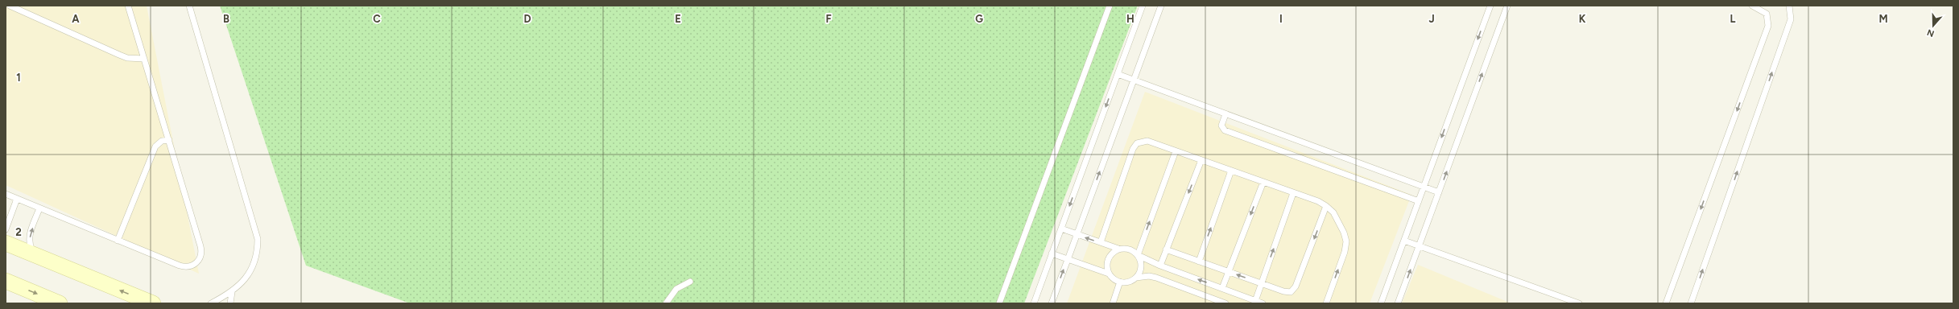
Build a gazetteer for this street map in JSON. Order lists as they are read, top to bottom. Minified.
{"north":"bottom","grid":{"columns":["A","B","C","D","E","F","G","H","I","J","K","L","M"],"rows":["1","2"]}}
